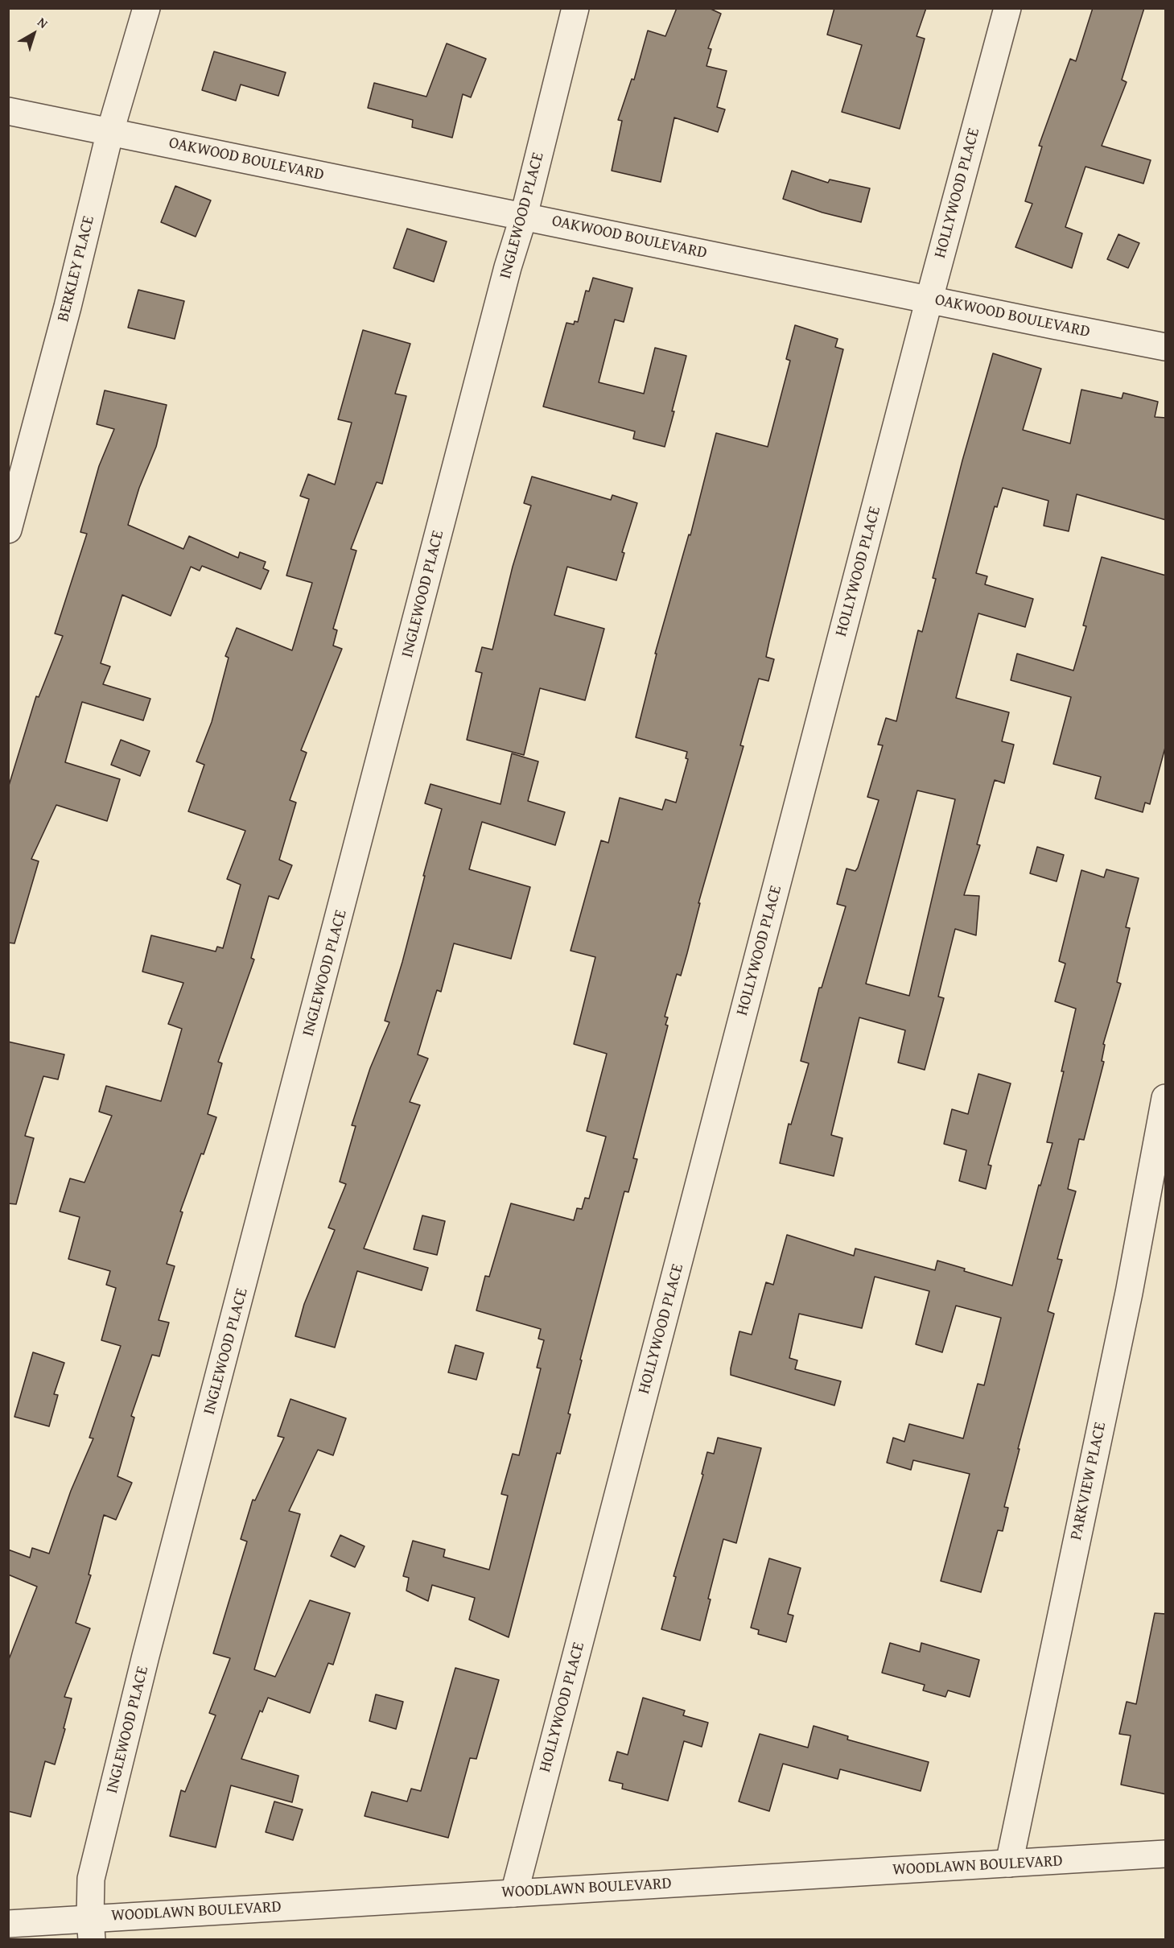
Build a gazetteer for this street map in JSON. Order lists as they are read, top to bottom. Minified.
{"streets":{"street":["OAKWOOD BOULEVARD","HOLLYWOOD PLACE","INGLEWOOD PLACE","BERKLEY PLACE","PARKVIEW PLACE","WOODLAWN BOULEVARD"]},"crossings":[["OAKWOOD BOULEVARD","HOLLYWOOD PLACE"],["OAKWOOD BOULEVARD","INGLEWOOD PLACE"],["OAKWOOD BOULEVARD","BERKLEY PLACE"],["HOLLYWOOD PLACE","WOODLAWN BOULEVARD"],["INGLEWOOD PLACE","WOODLAWN BOULEVARD"],["PARKVIEW PLACE","WOODLAWN BOULEVARD"]],"north":"top right"}
